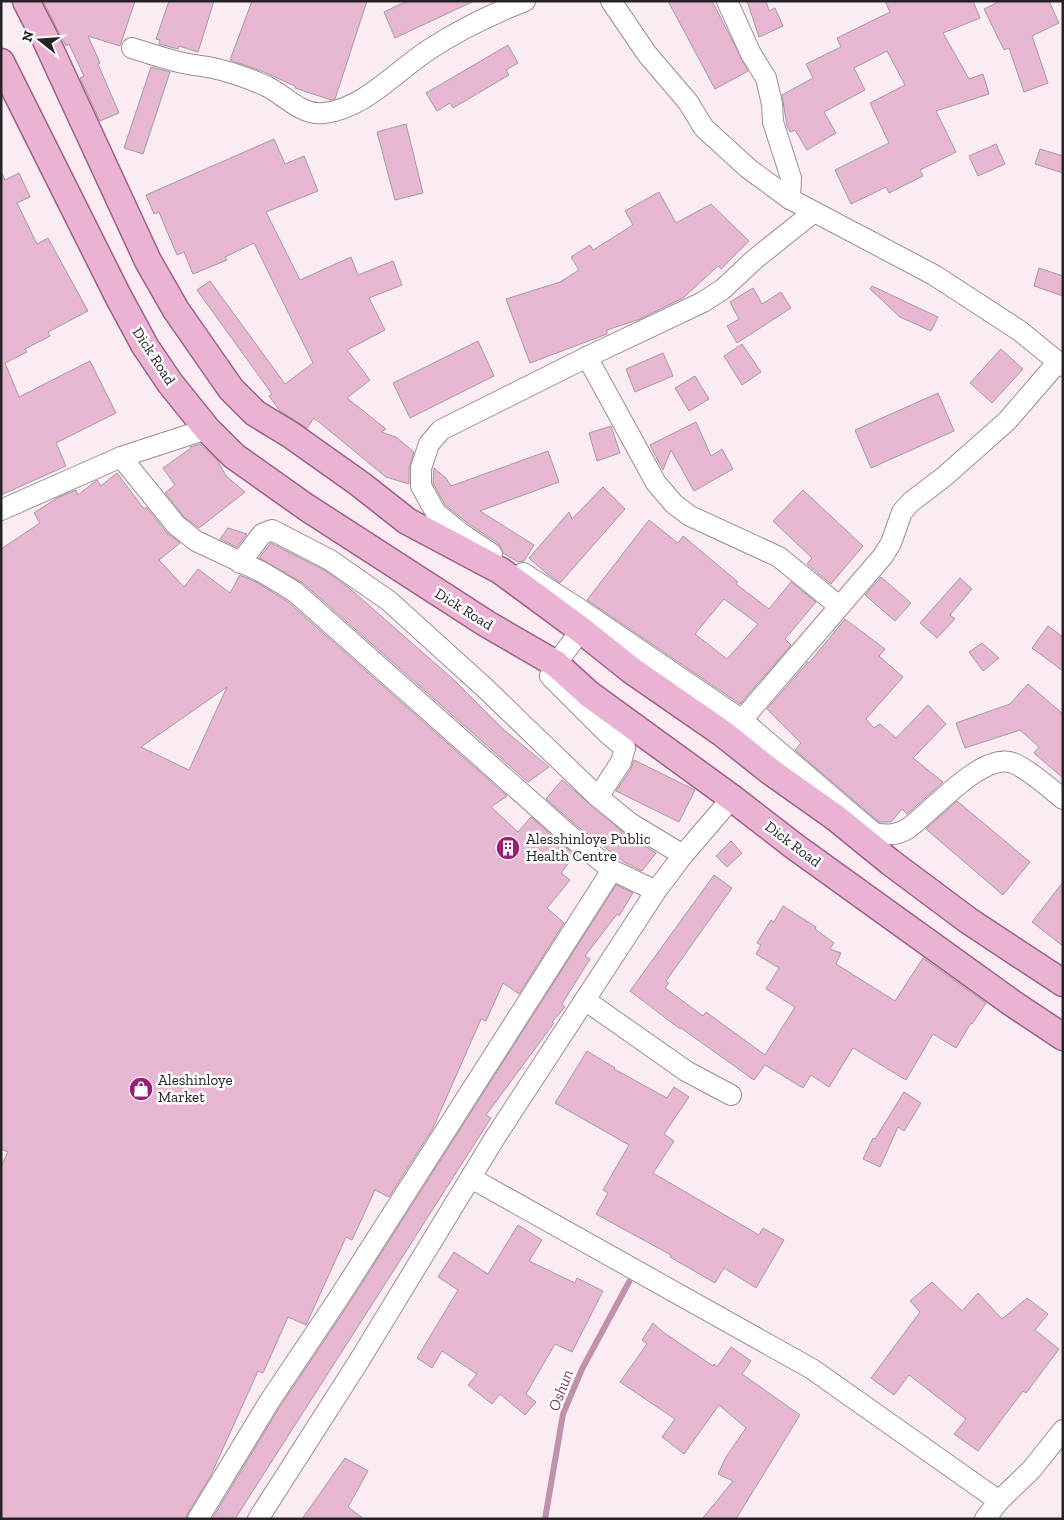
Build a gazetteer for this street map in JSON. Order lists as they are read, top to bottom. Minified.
{"streets":{"main road":["Dick Road"]},"water":["Oshun"],"places":{"building":["Alesshinloye Public Health Centre"],"shop":["Aleshinloye Market"]},"north":"left"}
